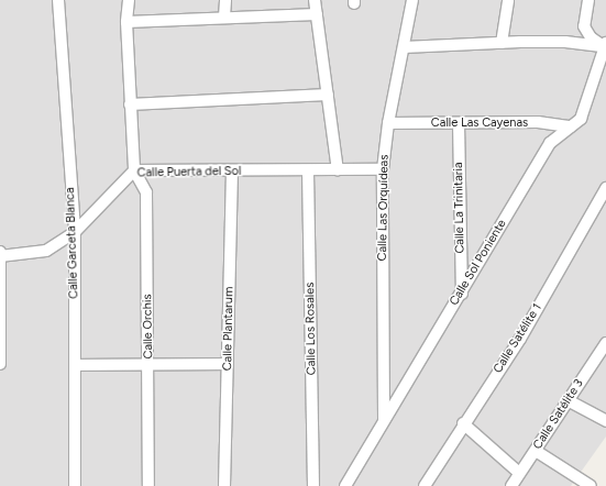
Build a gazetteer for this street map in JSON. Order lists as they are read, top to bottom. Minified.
{"streets":{"street":["Calle Las Cayenas","Calle Puerta del Sol","Calle Las Orquídeas","Calle La Trinitaria","Calle Garceta Blanca","Calle Sol Poniente","Calle Orchis","Calle Plantarum","Calle Los Rosales","Calle Satélite 1","Calle Satélite 3"]},"crossings":[["Calle Las Cayenas","Calle Las Orquídeas"],["Calle Las Cayenas","Calle La Trinitaria"],["Calle Las Cayenas","Calle Sol Poniente"],["Calle Puerta del Sol","Calle Las Orquídeas"],["Calle Puerta del Sol","Calle Garceta Blanca"],["Calle Puerta del Sol","Calle Orchis"],["Calle Puerta del Sol","Calle Plantarum"],["Calle Puerta del Sol","Calle Los Rosales"],["Calle Las Orquídeas","Calle Sol Poniente"],["Calle La Trinitaria","Calle Sol Poniente"]]}
